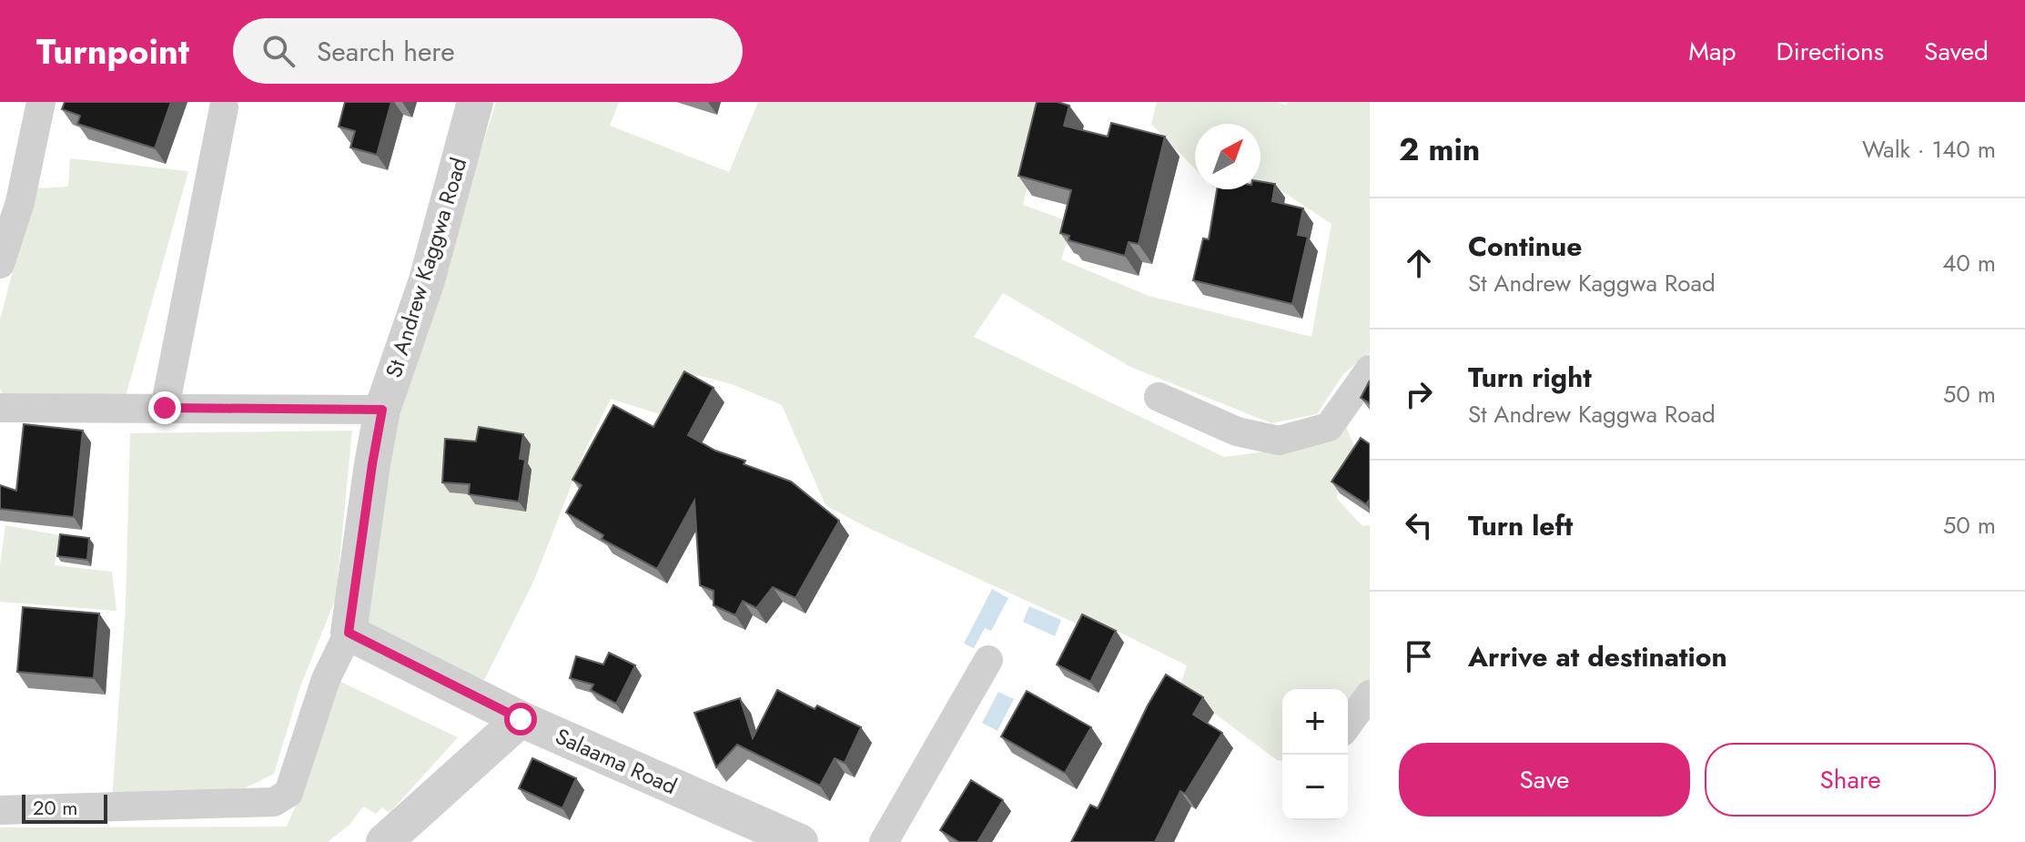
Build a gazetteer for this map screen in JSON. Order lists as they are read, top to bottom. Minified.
{"streets":{"street":["St Andrew Kaggwa Road","Salaama Road"]},"scale_bar":"20 m","north":"top right","page":{"header":"Turnpoint","search":"Search here","nav":["Map","Directions","Saved"],"heading":["2 min","Walk · 140 m"],"list":[["Continue","St Andrew Kaggwa Road","40 m"],["Turn right","St Andrew Kaggwa Road","50 m"],["Turn left","50 m"],"Arrive at destination"],"map_buttons":["+","−"],"buttons":["Save","Share"],"scale":"20 m"}}
